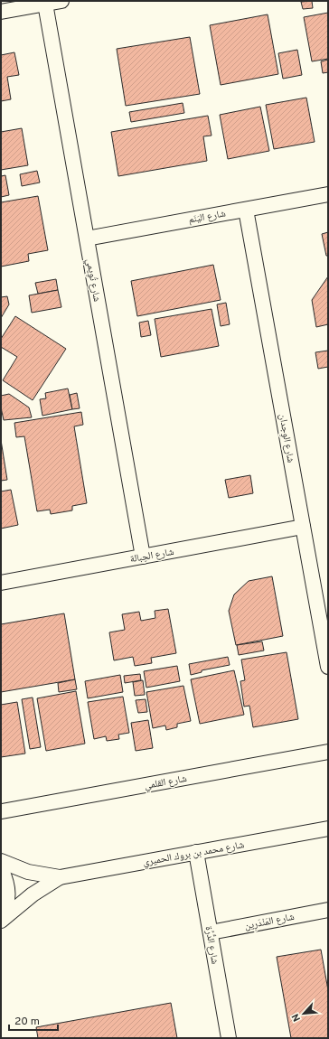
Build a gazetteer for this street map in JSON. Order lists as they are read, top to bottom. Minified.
{"streets":{"street":["شارع اليَنَم","شارع تُوِيمي","شارع الوِجدان","شارع الحِبالة","شارع القلمي","شارع محمد بن بروك الحميري","شارع المَنْدَرِين","شارع الدُّرَّة"]},"crossings":[["شارع اليَنَم","شارع تُوِيمي"],["شارع اليَنَم","شارع الوِجدان"],["شارع تُوِيمي","شارع الحِبالة"],["شارع الوِجدان","شارع الحِبالة"],["شارع محمد بن بروك الحميري","شارع الدُّرَّة"],["شارع المَنْدَرِين","شارع الدُّرَّة"]],"scale_bar":"20 m","north":"bottom left"}
